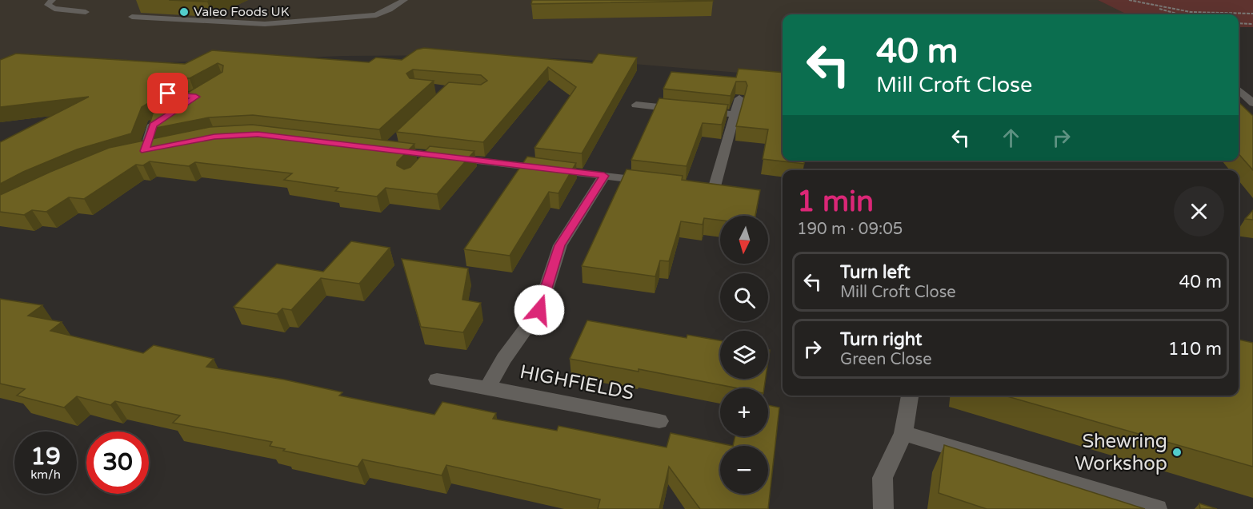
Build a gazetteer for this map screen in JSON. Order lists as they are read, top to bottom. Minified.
{"streets":{"street":["HIGHFIELDS"]},"places":["Valeo Foods UK","Shewring Workshop"],"north":"bottom","page":{"turn":["40 m","Mill Croft Close"],"heading":["1 min","190 m · 09:05"],"map_buttons":["+","−"],"list":[{"name":"Turn left","note":"Mill Croft Close","value":"40 m"},{"name":"Turn right","note":"Green Close","value":"110 m"}],"speed":"19 km/h","limit":"30"}}
